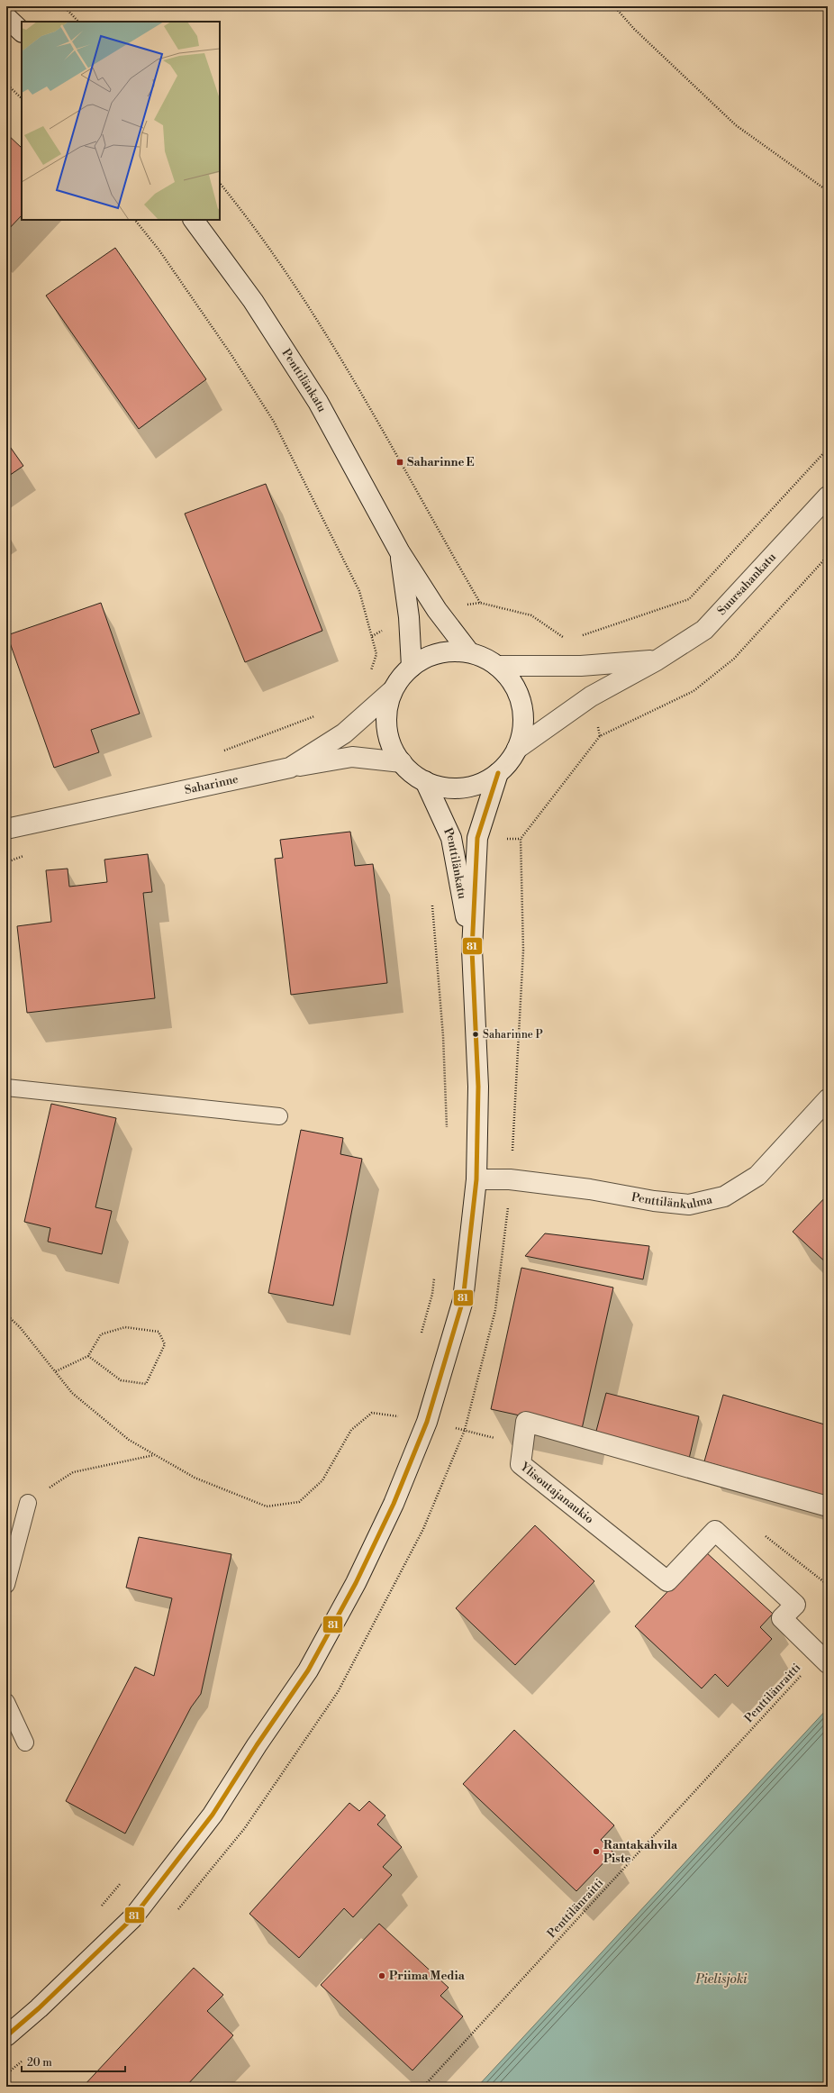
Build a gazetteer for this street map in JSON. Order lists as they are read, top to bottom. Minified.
{"streets":{"street":["Penttilänkatu","Suursahankatu","Saharinne","Penttilänkulma","Ylisoutajanaukio"],"path":["Penttilänraitti"]},"crossings":[["Penttilänkatu","Penttilänkulma"],["Ylisoutajanaukio","Penttilänraitti"]],"water":["Pielisjoki"],"places":{"transit":["Saharinne E"],"other":["Saharinne P","Rantakahvila Piste","Priima Media"]},"lines":["transit line 81"],"scale_bar":"20 m"}
